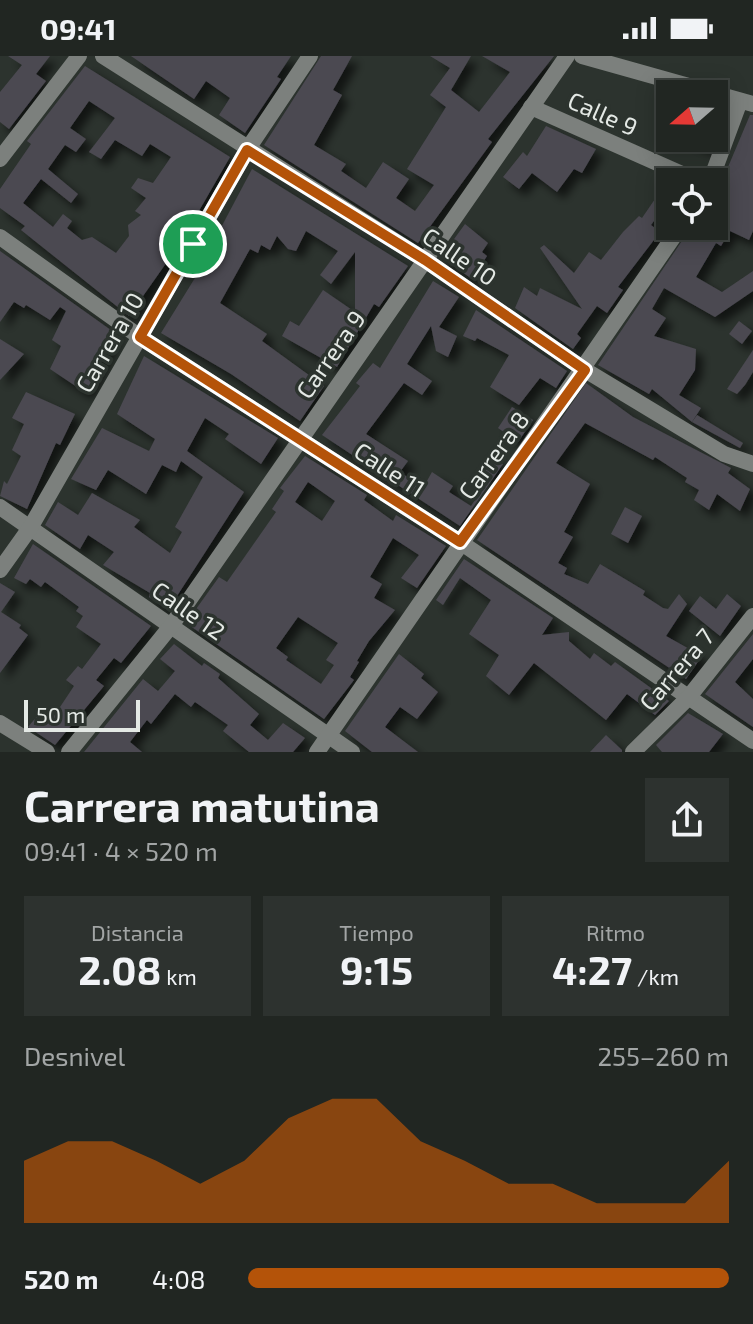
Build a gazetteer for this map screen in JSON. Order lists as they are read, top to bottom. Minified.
{"streets":{"street":["Calle 9","Calle 10","Carrera 10","Carrera 9","Carrera 8","Calle 11","Calle 12","Carrera 7"]},"crossings":[["Calle 9","Carrera 9"],["Calle 10","Carrera 10"],["Calle 10","Carrera 9"],["Calle 10","Carrera 8"],["Carrera 10","Calle 11"],["Carrera 10","Calle 12"],["Carrera 9","Calle 11"],["Carrera 9","Calle 12"],["Carrera 8","Calle 11"],["Carrera 8","Calle 12"],["Calle 11","Carrera 7"]],"scale_bar":"50 m","north":"left","page":{"status":"09:41","scale":"50 m","heading":["Carrera matutina","09:41 · 4 × 520 m"],"stats":[["Distancia","2.08 km"],["Tiempo","9:15"],["Ritmo","4:27 /km"]],"chart":["Desnivel","255–260 m"],"list":[{"name":"520 m","note":"4:08"}]}}
